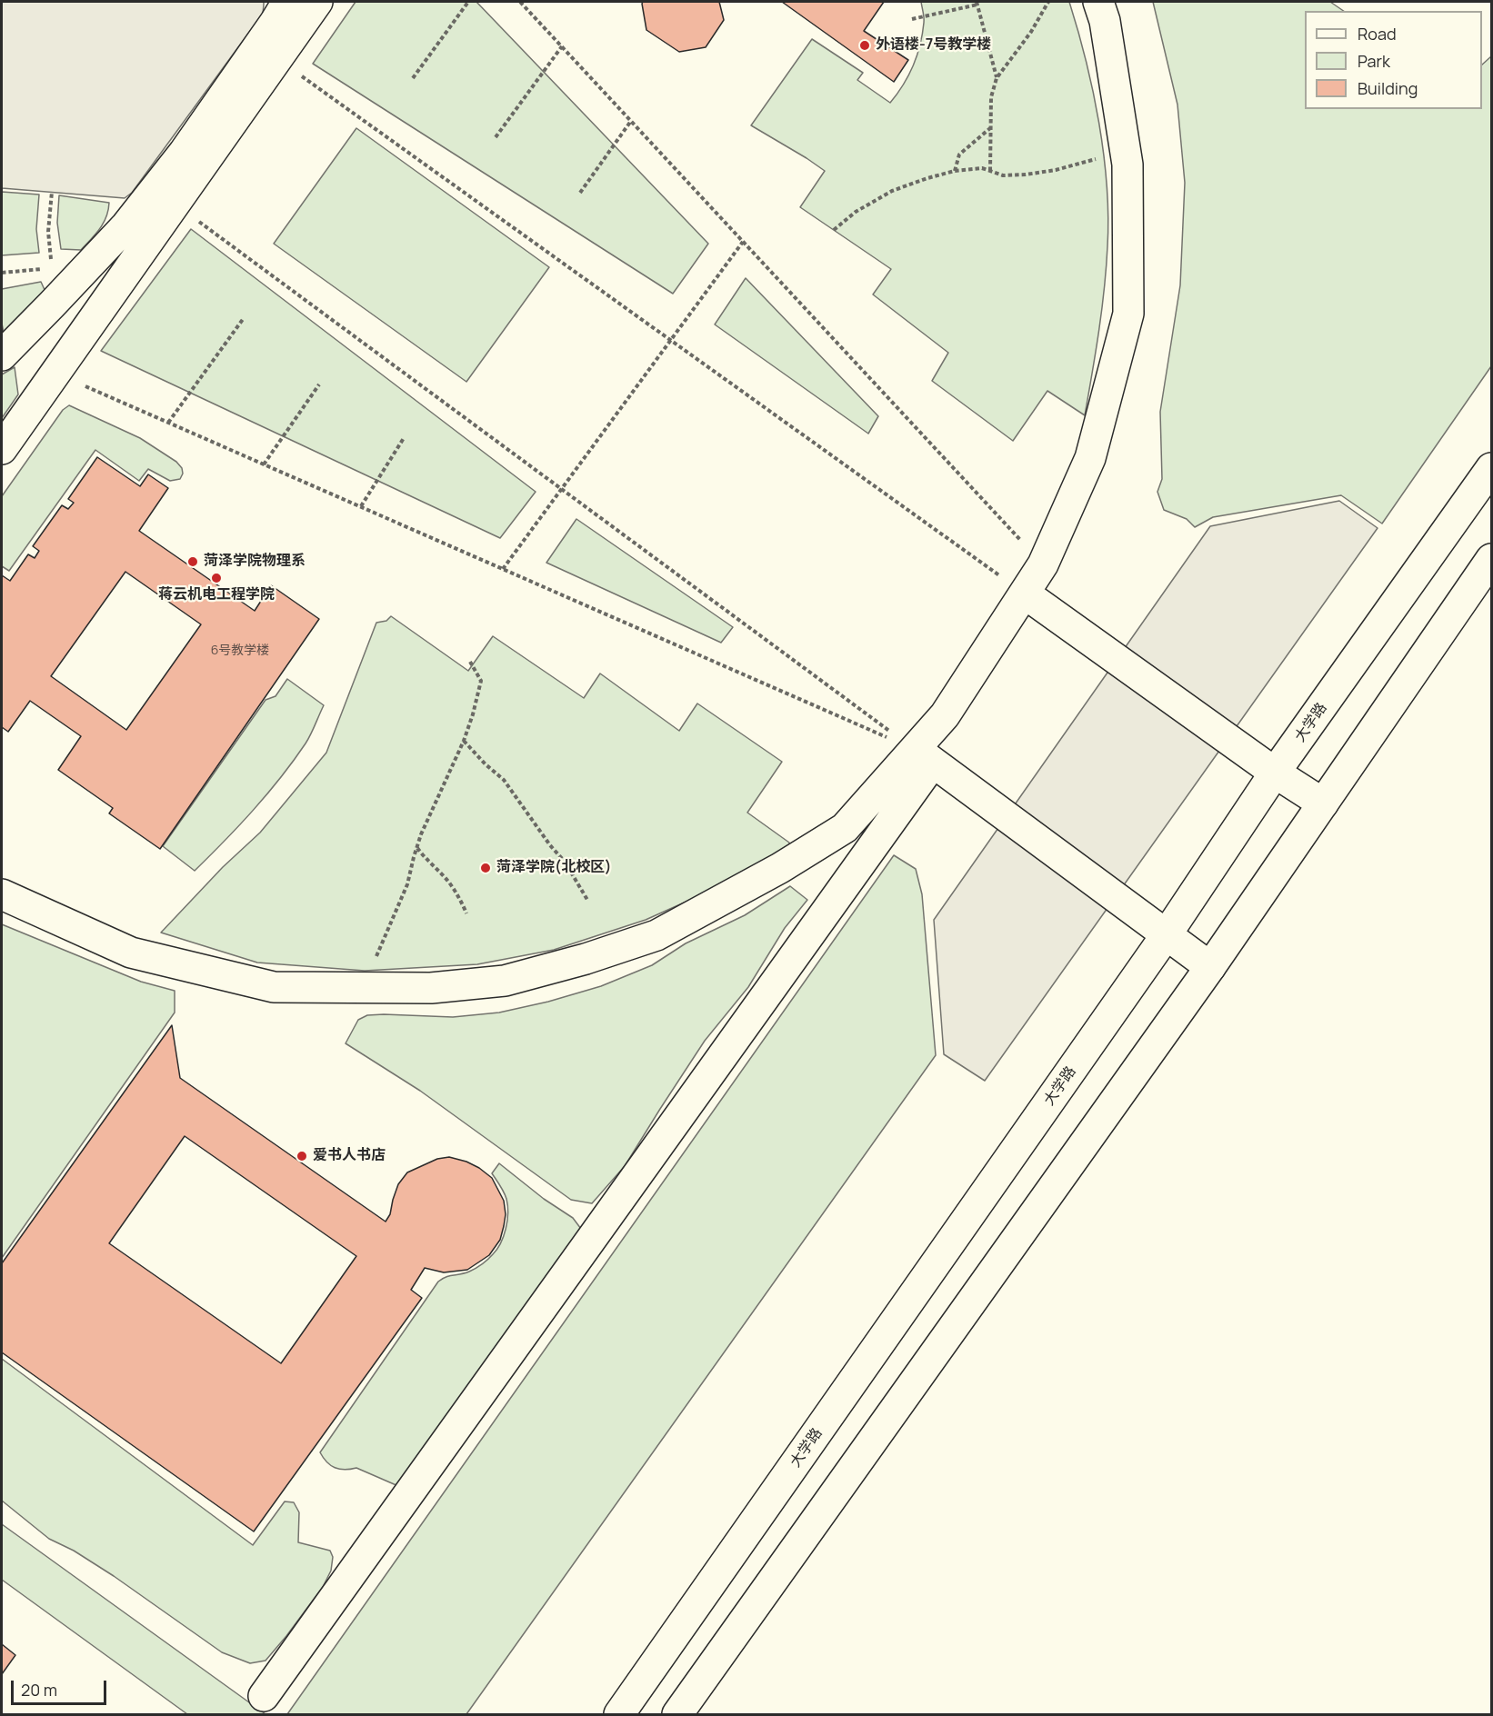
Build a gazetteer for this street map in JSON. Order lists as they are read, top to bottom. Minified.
{"streets":{"street":["大学路"]},"places":["外语楼-7号教学楼","菏泽学院物理系","蒋云机电工程学院","菏泽学院(北校区)","爱书人书店"],"house_numbers":["6号教学楼"],"legend":["Road","Park","Building"],"scale_bar":"20 m"}
